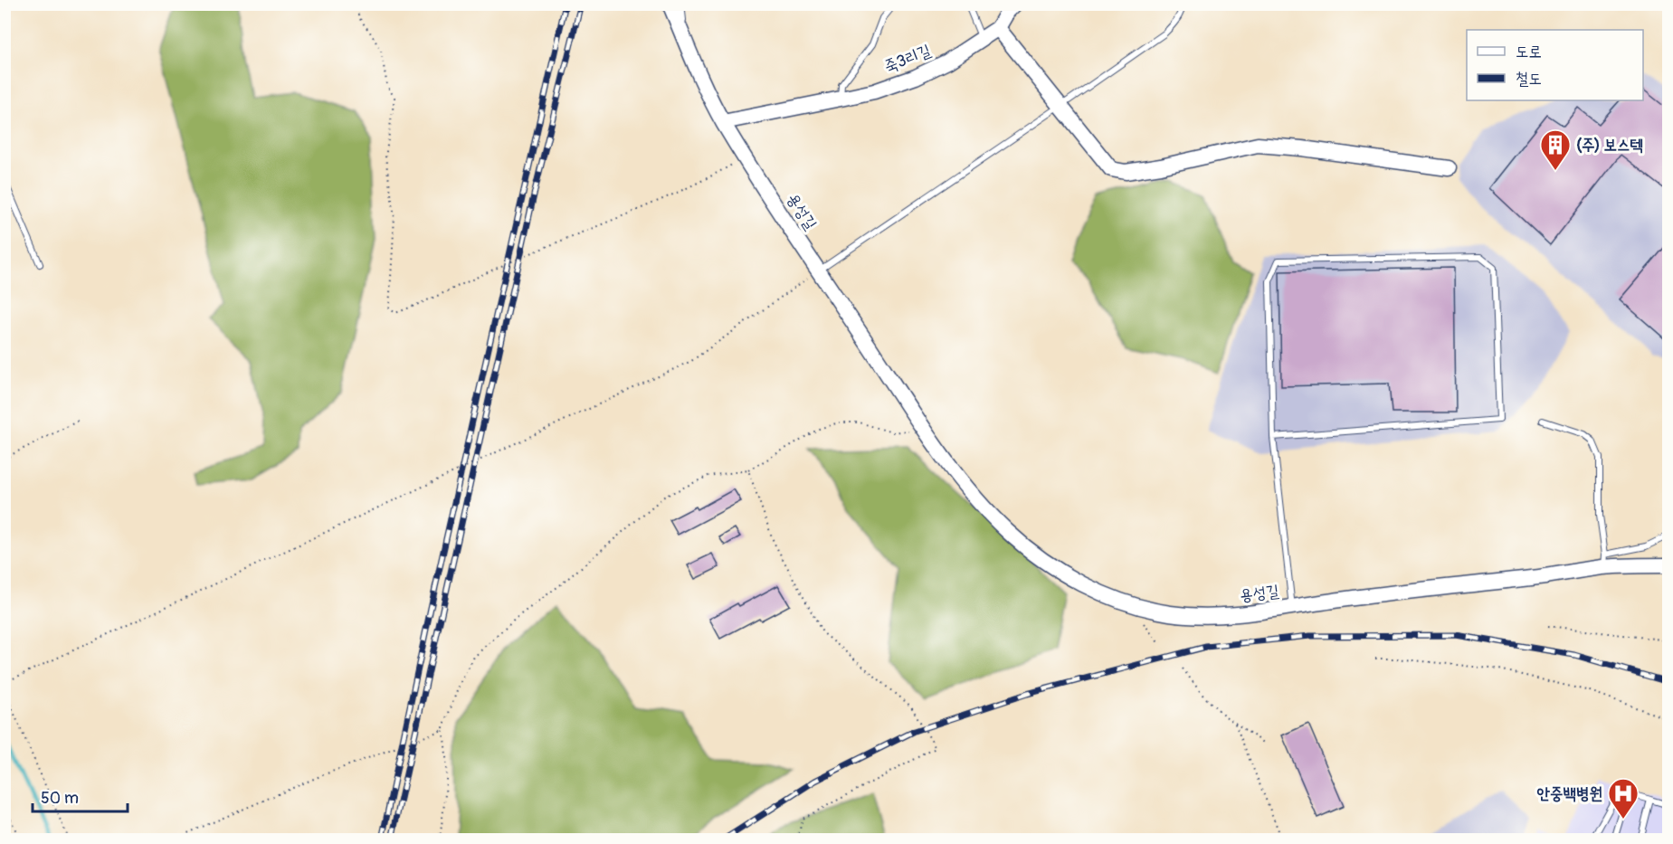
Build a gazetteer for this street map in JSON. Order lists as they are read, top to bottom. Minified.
{"streets":{"street":["죽3리길","용성길"]},"crossings":[["죽3리길","용성길"]],"places":{"building":["(주) 보스텍"],"hospital":["안중백병원"]},"legend":["도로","철도"],"scale_bar":"50 m"}
